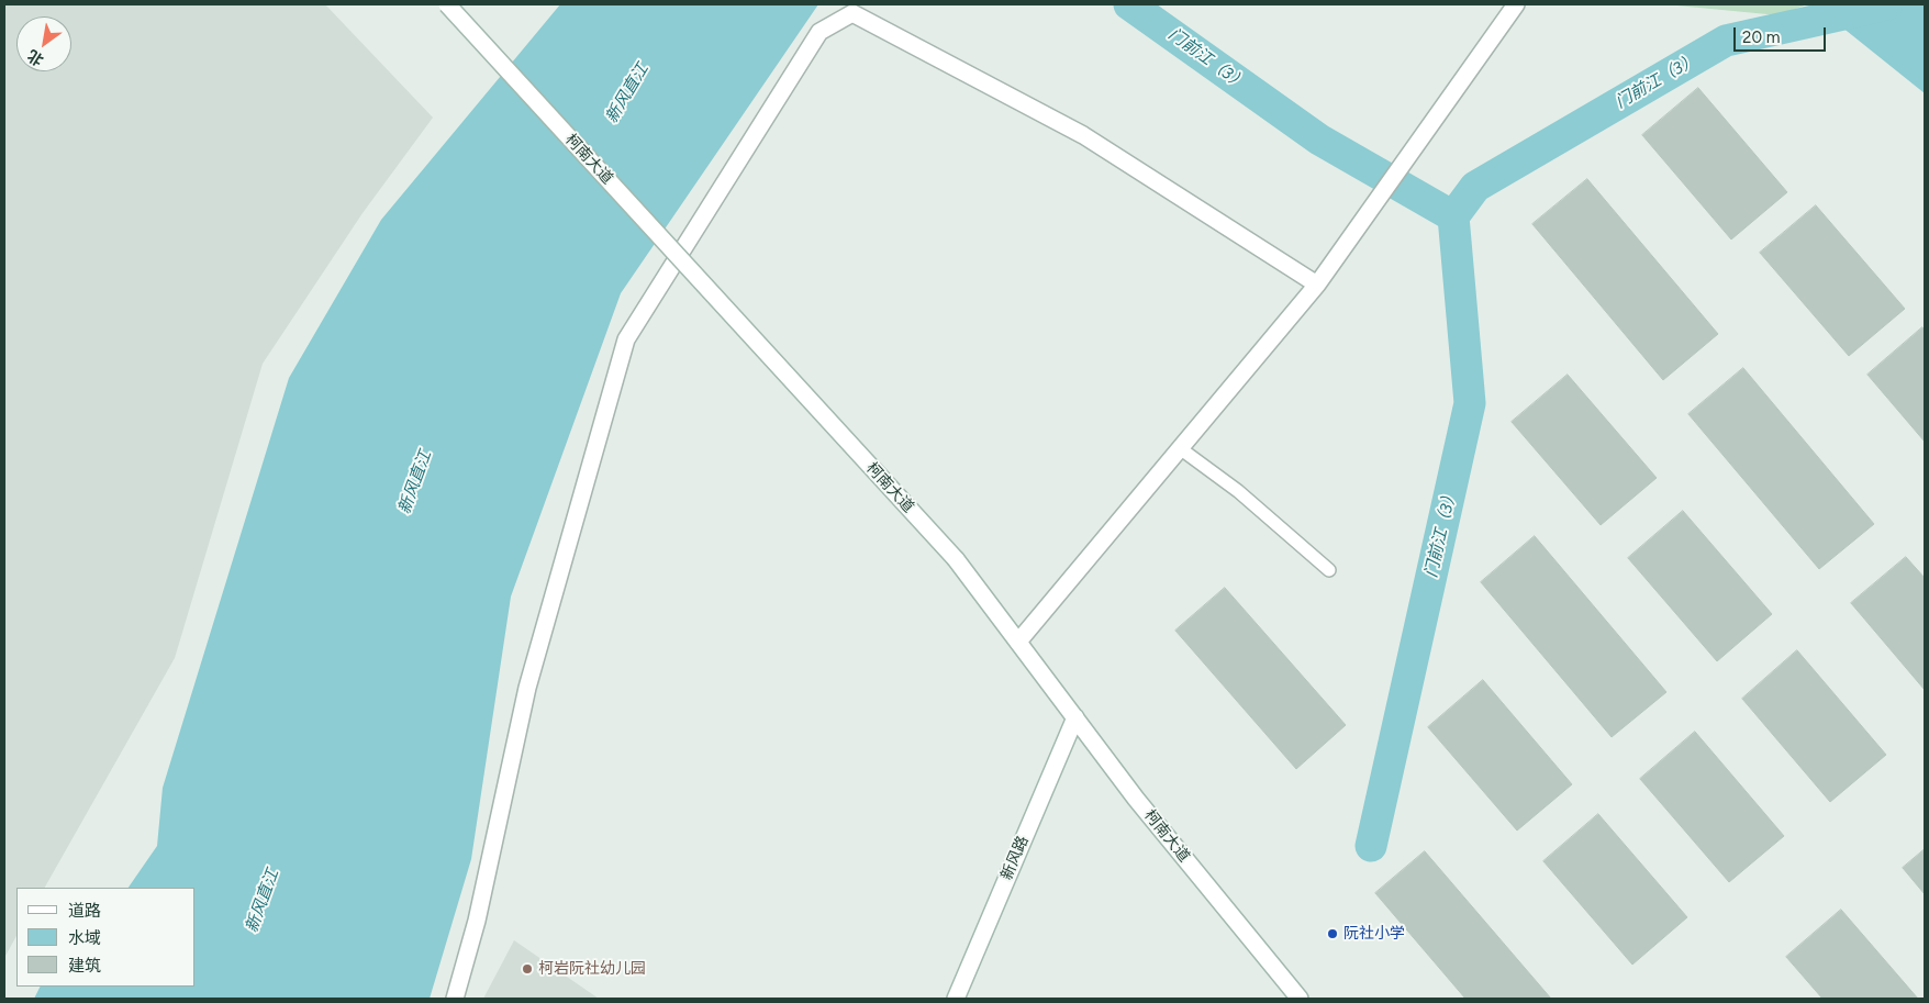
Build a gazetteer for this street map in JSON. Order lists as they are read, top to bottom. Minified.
{"streets":{"street":["柯南大道","新风路"]},"crossings":[["柯南大道","新风路"]],"water":["门前江（3）","新风直江"],"places":["阮社小学","柯岩阮社幼儿园"],"legend":["道路","水域","建筑"],"scale_bar":"20 m","north":"bottom left"}
